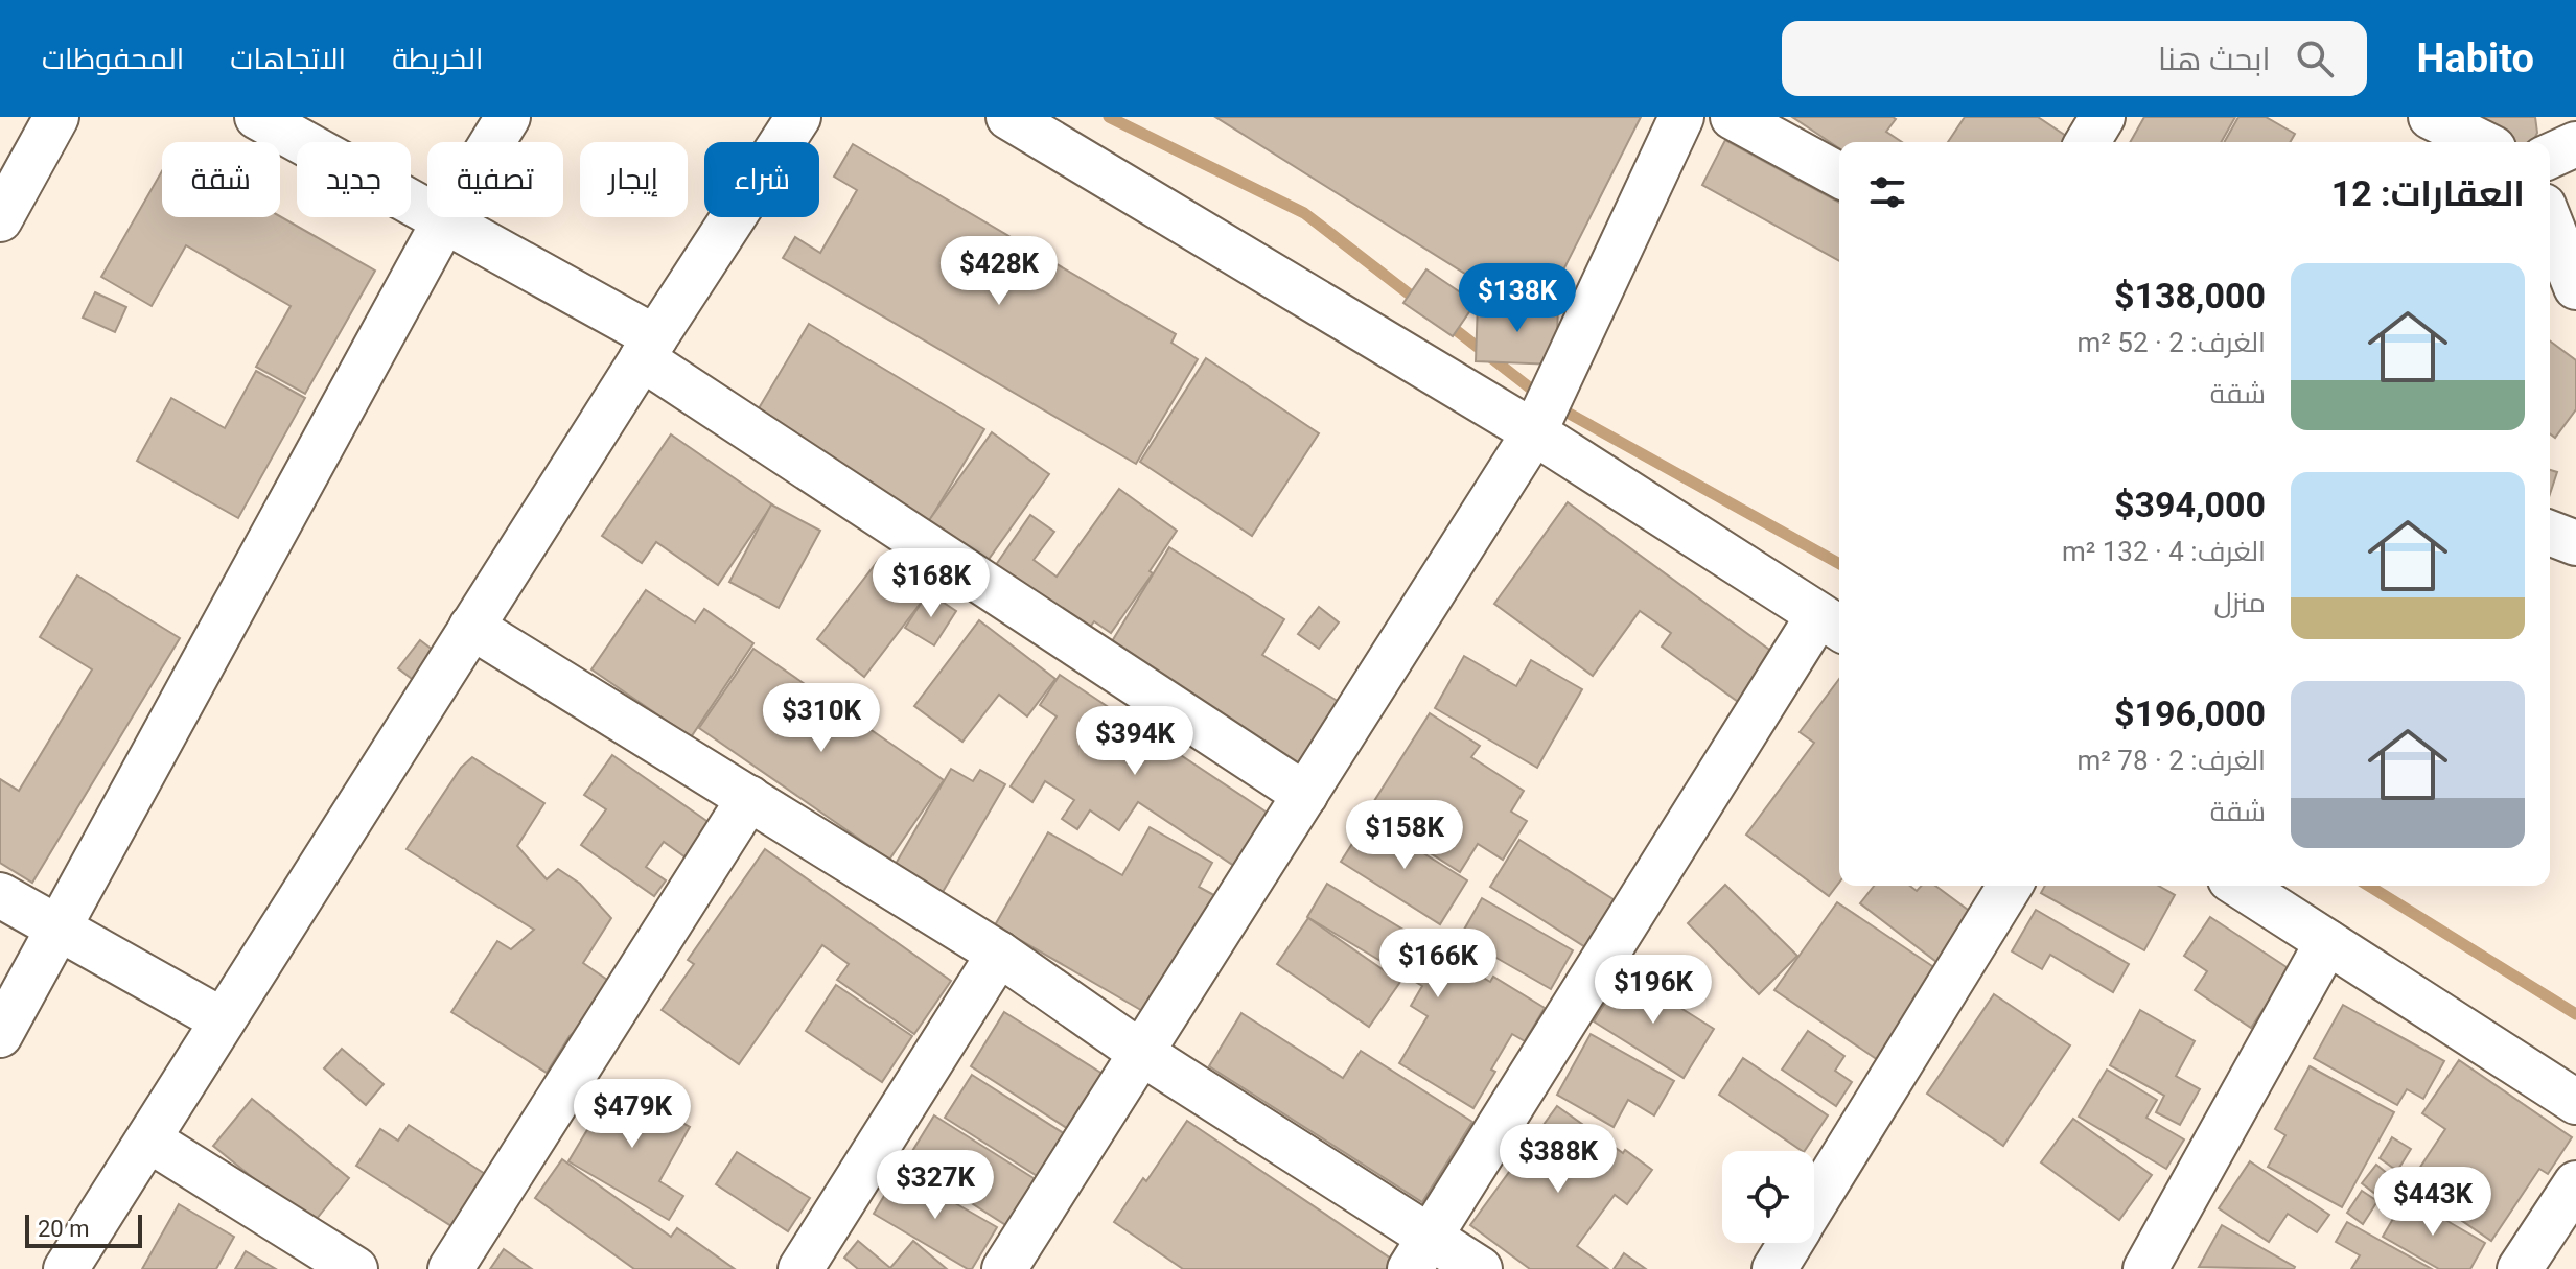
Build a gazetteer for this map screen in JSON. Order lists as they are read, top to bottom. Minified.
{"scale_bar":"20 m","page":{"header":"Habito","search":"ابحث هنا","nav":["الخريطة","الاتجاهات","المحفوظات"],"chip":["شراء","إيجار","تصفية","جديد","شقة"],"heading":"العقارات: 12","price":["$428K","$138K","$168K","$310K","$394K","$158K","$166K","$196K","$479K","$388K","$327K","$443K"],"list":[{"name":"$138,000","note":"الغرف: 2 · 52 m² · شقة"},{"name":"$394,000","note":"الغرف: 4 · 132 m² · منزل"},{"name":"$196,000","note":"الغرف: 2 · 78 m² · شقة"}],"scale":"20 m"}}
